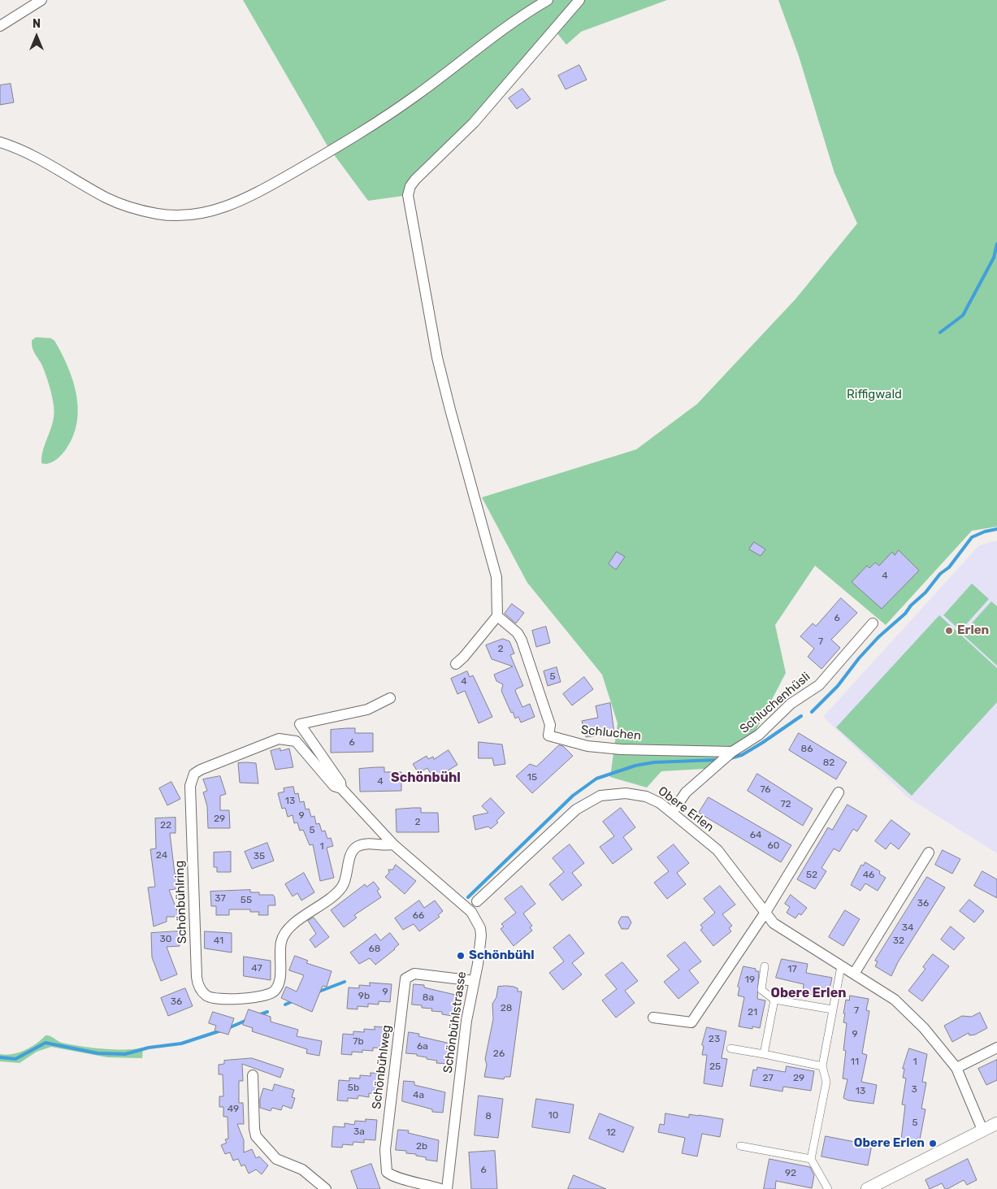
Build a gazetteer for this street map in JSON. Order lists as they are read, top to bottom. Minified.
{"streets":{"street":["Schluchenhüsli","Schluchen","Obere Erlen","Schönbühlring","Schönbühlstrasse","Schönbühlweg"]},"crossings":[["Schluchenhüsli","Schluchen"],["Schluchenhüsli","Obere Erlen"],["Schönbühlring","Schönbühlstrasse"],["Schönbühlstrasse","Schönbühlweg"]],"districts":["Schönbühl","Obere Erlen"],"parks":["Riffigwald"],"places":["Erlen","Schönbühl","Obere Erlen"],"house_numbers":["4","6","7","2","5","4","6","86","82","15","4","76","13","72","9","29","2","22","5","64","60","1","24","35","52","46","37","55","36","66","34","30","41","32","68","47","17","19","9","9b","8a","36","28","7","21","9","23","7b","6a","26","11","1","25","27","29","5b","3","13","4a","49","10","8","5","3a","12","2b","6","92"],"north":"top"}
